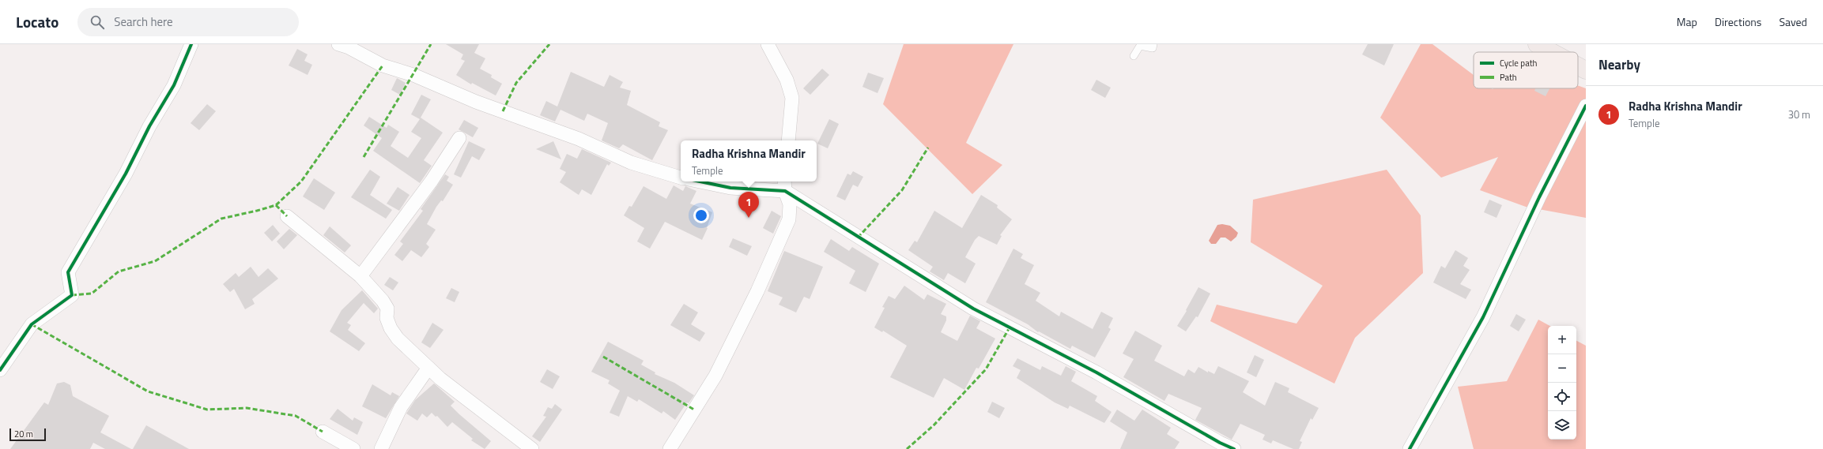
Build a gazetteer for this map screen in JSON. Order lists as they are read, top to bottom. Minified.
{"legend":["Cycle path","Path"],"scale_bar":"20 m","page":{"header":"Locato","search":"Search here","nav":["Map","Directions","Saved"],"heading":"Nearby","list":[{"mark":"1","name":"Radha Krishna Mandir","note":"Temple","value":"30 m"}],"popup":["Radha Krishna Mandir","Temple"],"pins":"1","map_buttons":["+","−"],"scale":"20 m"}}
